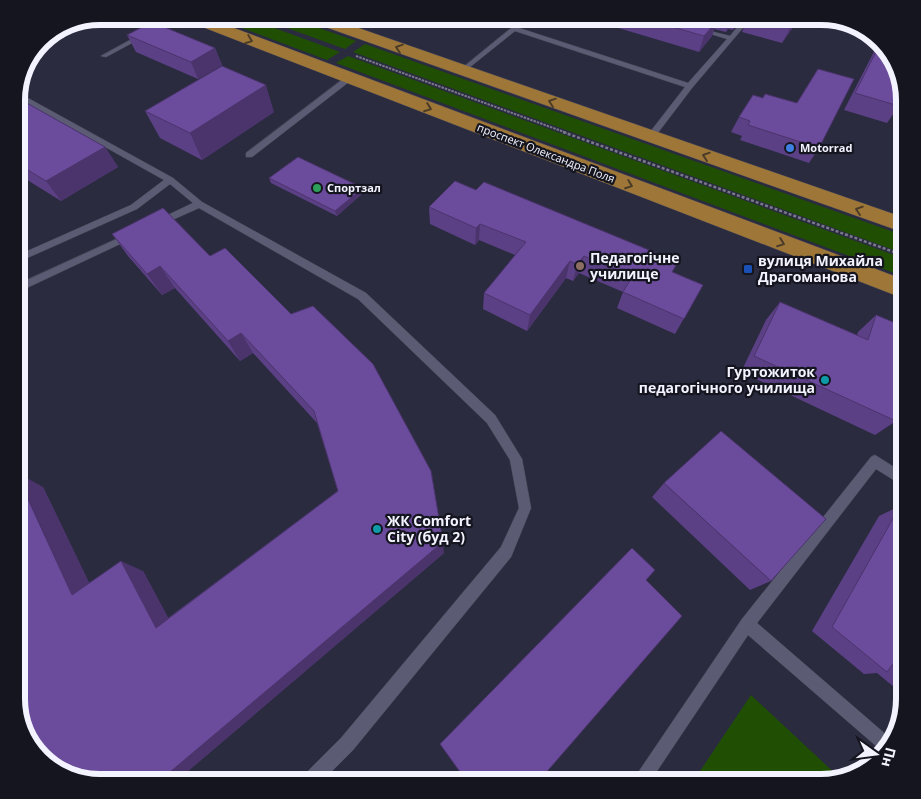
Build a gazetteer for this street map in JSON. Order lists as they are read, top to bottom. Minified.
{"streets":{"main road":["проспект Олександра Поля"]},"places":{"other":["Motorrad","Спортзал","Педагогічне училище","Гуртожиток педагогічного училища","ЖК Comfort City (буд 2)"],"transit":["вулиця Михайла Драгоманова"]},"north":"right"}
